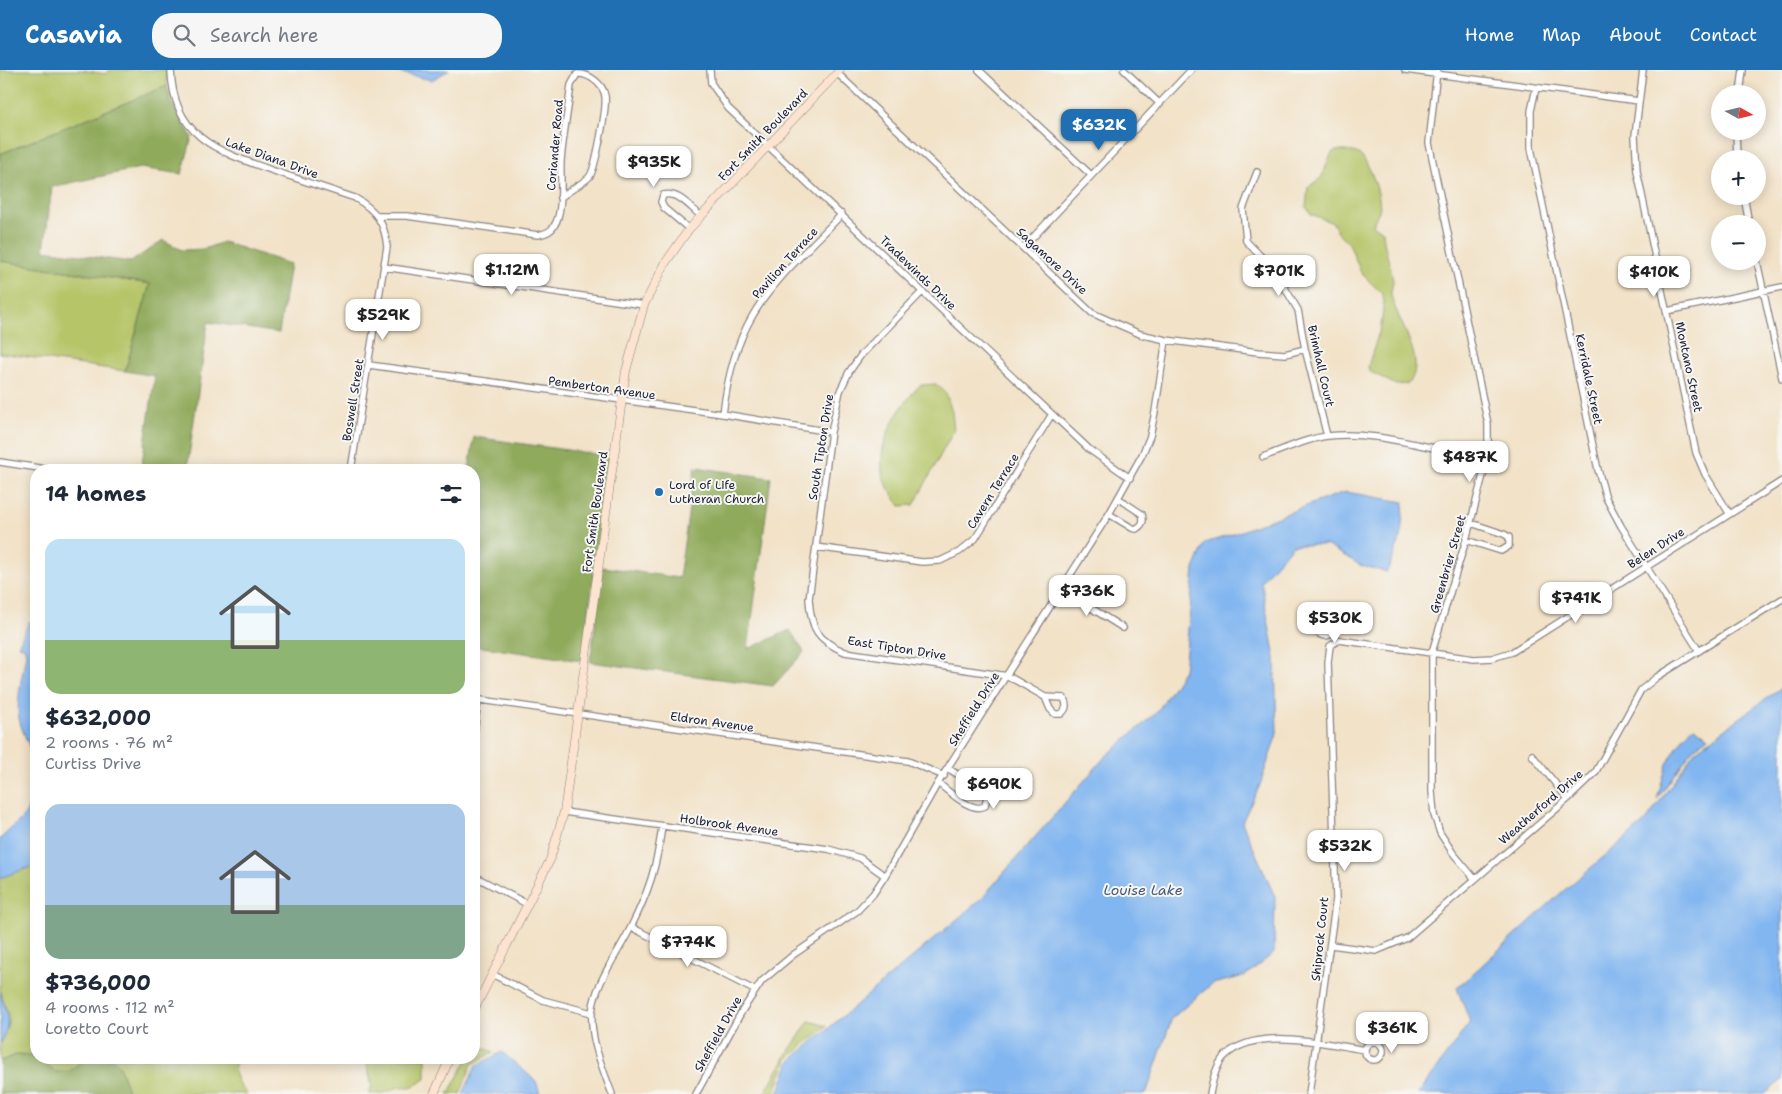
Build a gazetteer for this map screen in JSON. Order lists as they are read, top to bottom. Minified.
{"streets":{"street":["Fort Smith Boulevard","Coriander Road","Lake Diana Drive","Sagamore Drive","Pavilion Terrace","Tradewinds Drive","Brimhall Court","Montano Street","Kerridale Street","Pemberton Avenue","Boswell Street","South Tipton Drive","Cavern Terrace","Belen Drive","Greenbrier Street","East Tipton Drive","Sheffield Drive","Eldron Avenue","Weatherford Drive","Holbrook Avenue","Shiprock Court"]},"crossings":[["Fort Smith Boulevard","Sagamore Drive"],["Fort Smith Boulevard","Tradewinds Drive"],["Fort Smith Boulevard","Pemberton Avenue"],["Fort Smith Boulevard","Eldron Avenue"],["Fort Smith Boulevard","Holbrook Avenue"],["Coriander Road","Lake Diana Drive"],["Coriander Road","Boswell Street"],["Lake Diana Drive","Boswell Street"],["Sagamore Drive","Brimhall Court"],["Sagamore Drive","Sheffield Drive"],["Pavilion Terrace","Tradewinds Drive"],["Pavilion Terrace","Pemberton Avenue"],["Tradewinds Drive","South Tipton Drive"],["Tradewinds Drive","Cavern Terrace"],["Tradewinds Drive","Sheffield Drive"],["Montano Street","Belen Drive"],["Kerridale Street","Belen Drive"],["Kerridale Street","Weatherford Drive"],["Pemberton Avenue","Boswell Street"],["Pemberton Avenue","South Tipton Drive"],["South Tipton Drive","Cavern Terrace"],["South Tipton Drive","East Tipton Drive"],["Cavern Terrace","East Tipton Drive"],["Belen Drive","Greenbrier Street"],["Belen Drive","Shiprock Court"],["Greenbrier Street","Weatherford Drive"],["East Tipton Drive","Sheffield Drive"],["Sheffield Drive","Eldron Avenue"],["Sheffield Drive","Holbrook Avenue"],["Weatherford Drive","Shiprock Court"]],"water":["Louise Lake"],"places":["Lord of Life Lutheran Church"],"north":"right","page":{"header":"Casavia","search":"Search here","nav":["Home","Map","About","Contact"],"map_buttons":["+","−"],"price":["$632K","$935K","$1.12M","$701K","$410K","$529K","$487K","$736K","$741K","$530K","$690K","$532K","$774K","$361K"],"heading":"14 homes","list":[{"name":"$632,000","note":"2 rooms · 76 m² · Curtiss Drive"},{"name":"$736,000","note":"4 rooms · 112 m² · Loretto Court"}]}}
